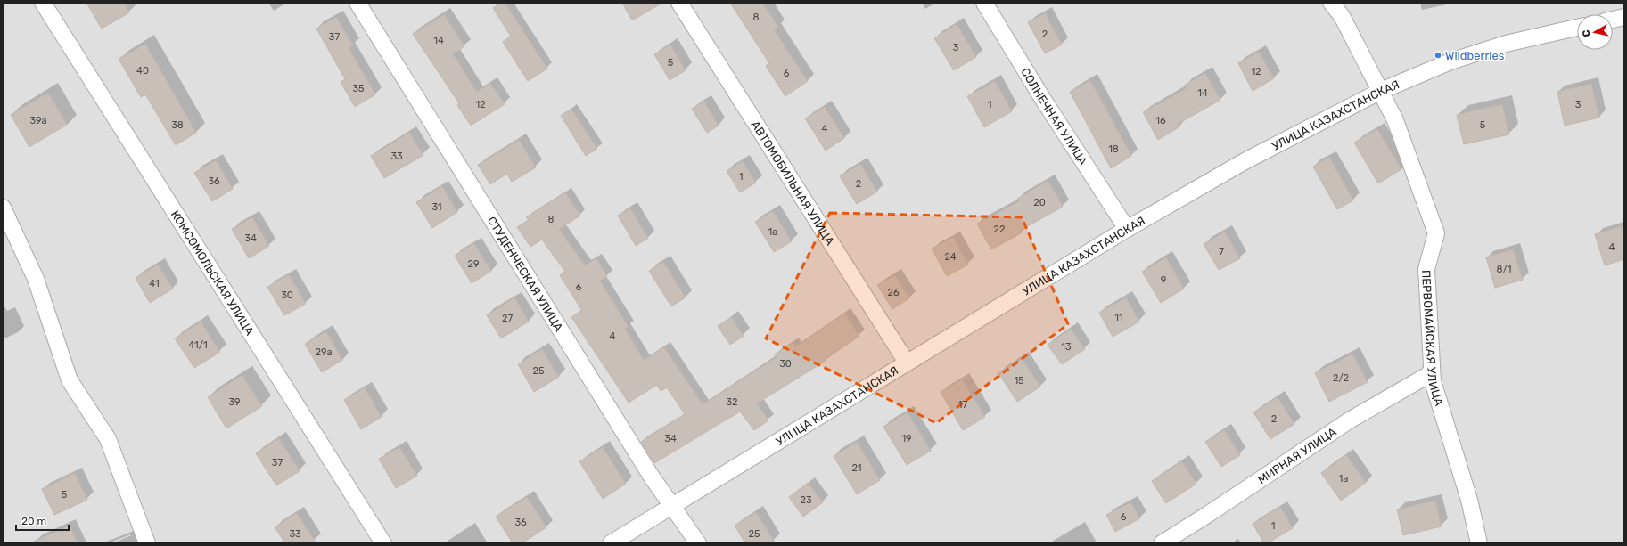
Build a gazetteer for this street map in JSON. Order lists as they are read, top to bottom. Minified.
{"streets":{"street":["УЛИЦА КАЗАХСТАНСКАЯ","СОЛНЕЧНАЯ УЛИЦА","АВТОМОБИЛЬНАЯ УЛИЦА","КОМСОМОЛЬСКАЯ УЛИЦА","СТУДЕНЧЕСКАЯ УЛИЦА","ПЕРВОМАЙСКАЯ УЛИЦА","МИРНАЯ УЛИЦА"]},"crossings":[["УЛИЦА КАЗАХСТАНСКАЯ","СОЛНЕЧНАЯ УЛИЦА"],["УЛИЦА КАЗАХСТАНСКАЯ","АВТОМОБИЛЬНАЯ УЛИЦА"],["УЛИЦА КАЗАХСТАНСКАЯ","СТУДЕНЧЕСКАЯ УЛИЦА"],["УЛИЦА КАЗАХСТАНСКАЯ","ПЕРВОМАЙСКАЯ УЛИЦА"],["ПЕРВОМАЙСКАЯ УЛИЦА","МИРНАЯ УЛИЦА"]],"places":["Wildberries"],"house_numbers":["8","2","37","14","3","5","40","12","6","35","14","12","1","3","39а","16","38","5","4","18","33","1","36","2","20","31","8","22","1а","34","4","7","24","29","8/1","9","41","6","26","30","11","27","4","41/1","13","29а","30","25","2/2","15","39","32","17","2","34","19","37","21","1а","5","23","6","36","1","33","25"],"scale_bar":"20 m","north":"left"}
